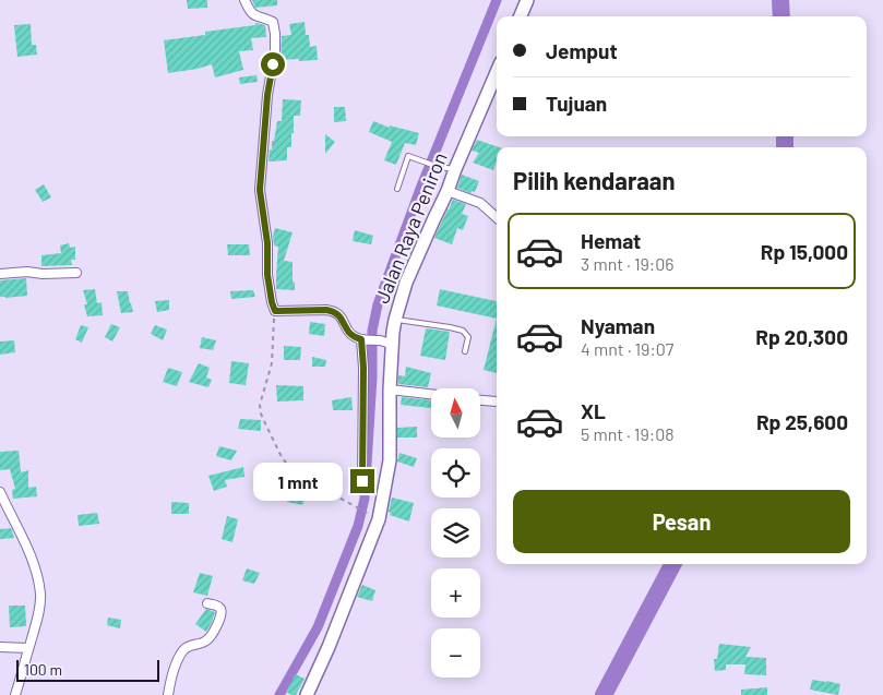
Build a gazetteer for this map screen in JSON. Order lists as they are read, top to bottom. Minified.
{"streets":{"main road":["Jalan Raya Peniron"]},"scale_bar":"100 m","north":"top","page":{"banner":["Jemput","Tujuan"],"heading":"Pilih kendaraan","list":[{"name":"Hemat","note":"3 mnt · 19:06","value":"Rp 15,000"},{"name":"Nyaman","note":"4 mnt · 19:07","value":"Rp 20,300"},{"name":"XL","note":"5 mnt · 19:08","value":"Rp 25,600"}],"map_buttons":["+","−"],"bubble":"1 mnt","buttons":"Pesan","scale":"100 m"}}
